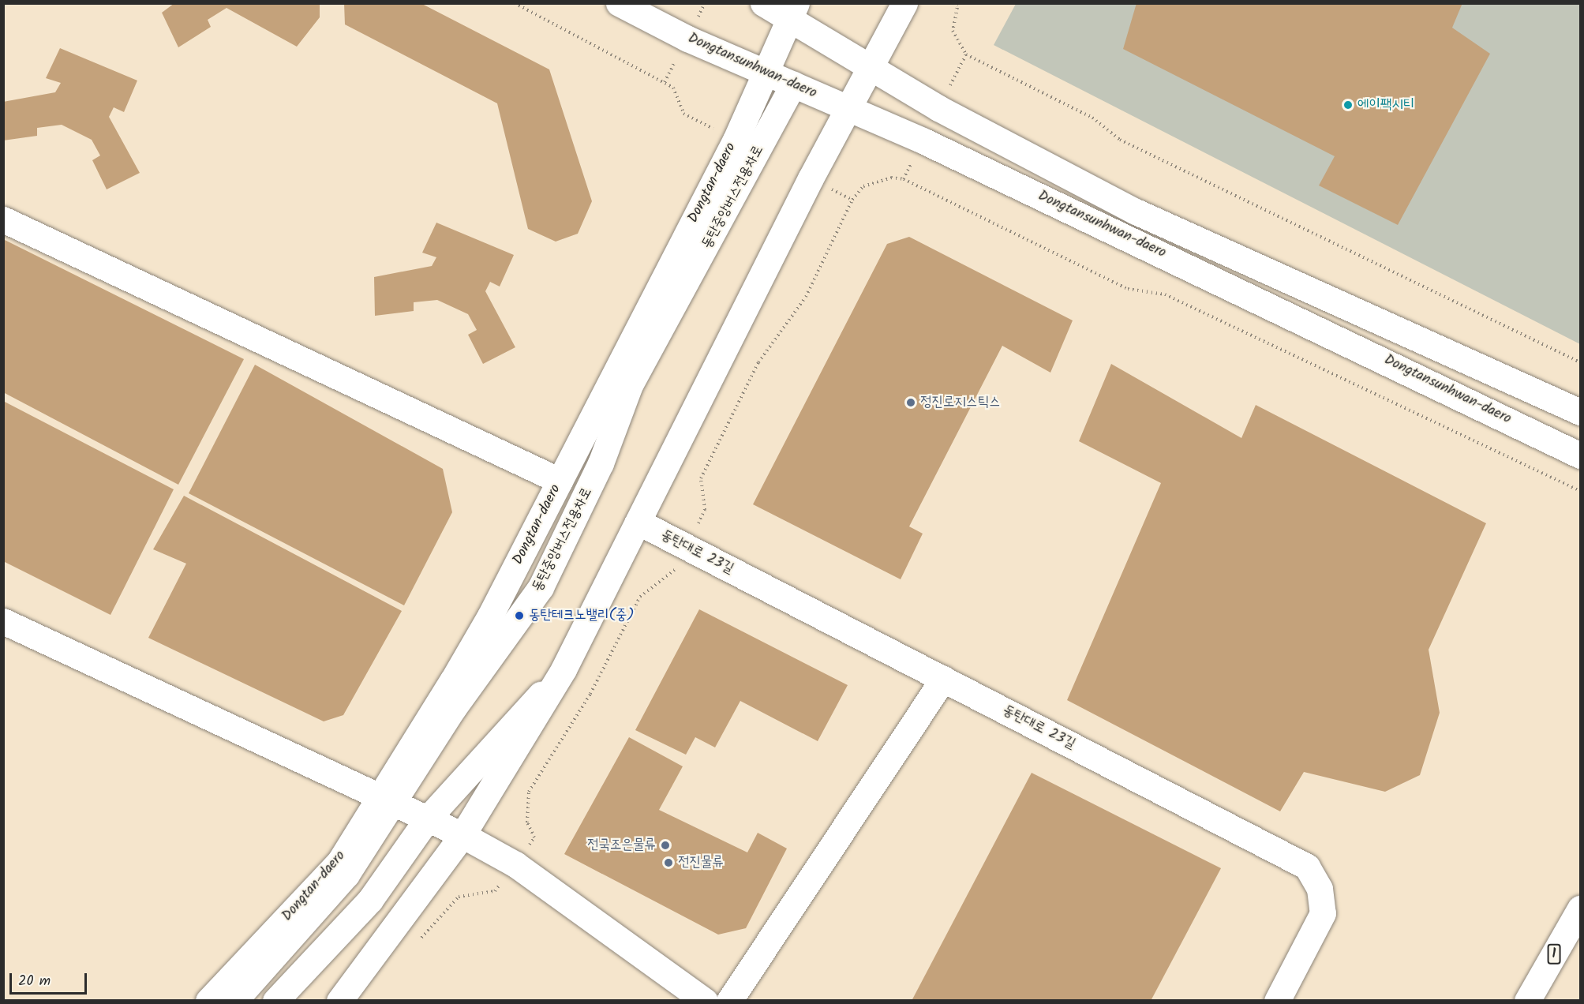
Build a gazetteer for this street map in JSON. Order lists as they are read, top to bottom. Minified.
{"streets":{"main road":["Dongtansunhwan-daero","Dongtan-daero","동탄중앙버스전용차로","동탄대로 23길","1"]},"crossings":[["Dongtansunhwan-daero","Dongtan-daero"],["Dongtansunhwan-daero","동탄중앙버스전용차로"],["Dongtan-daero","동탄중앙버스전용차로"]],"places":["에이팩시티","정진로지스틱스","동탄테크노밸리(중)","전국조은물류","전진물류"],"scale_bar":"20 m"}
